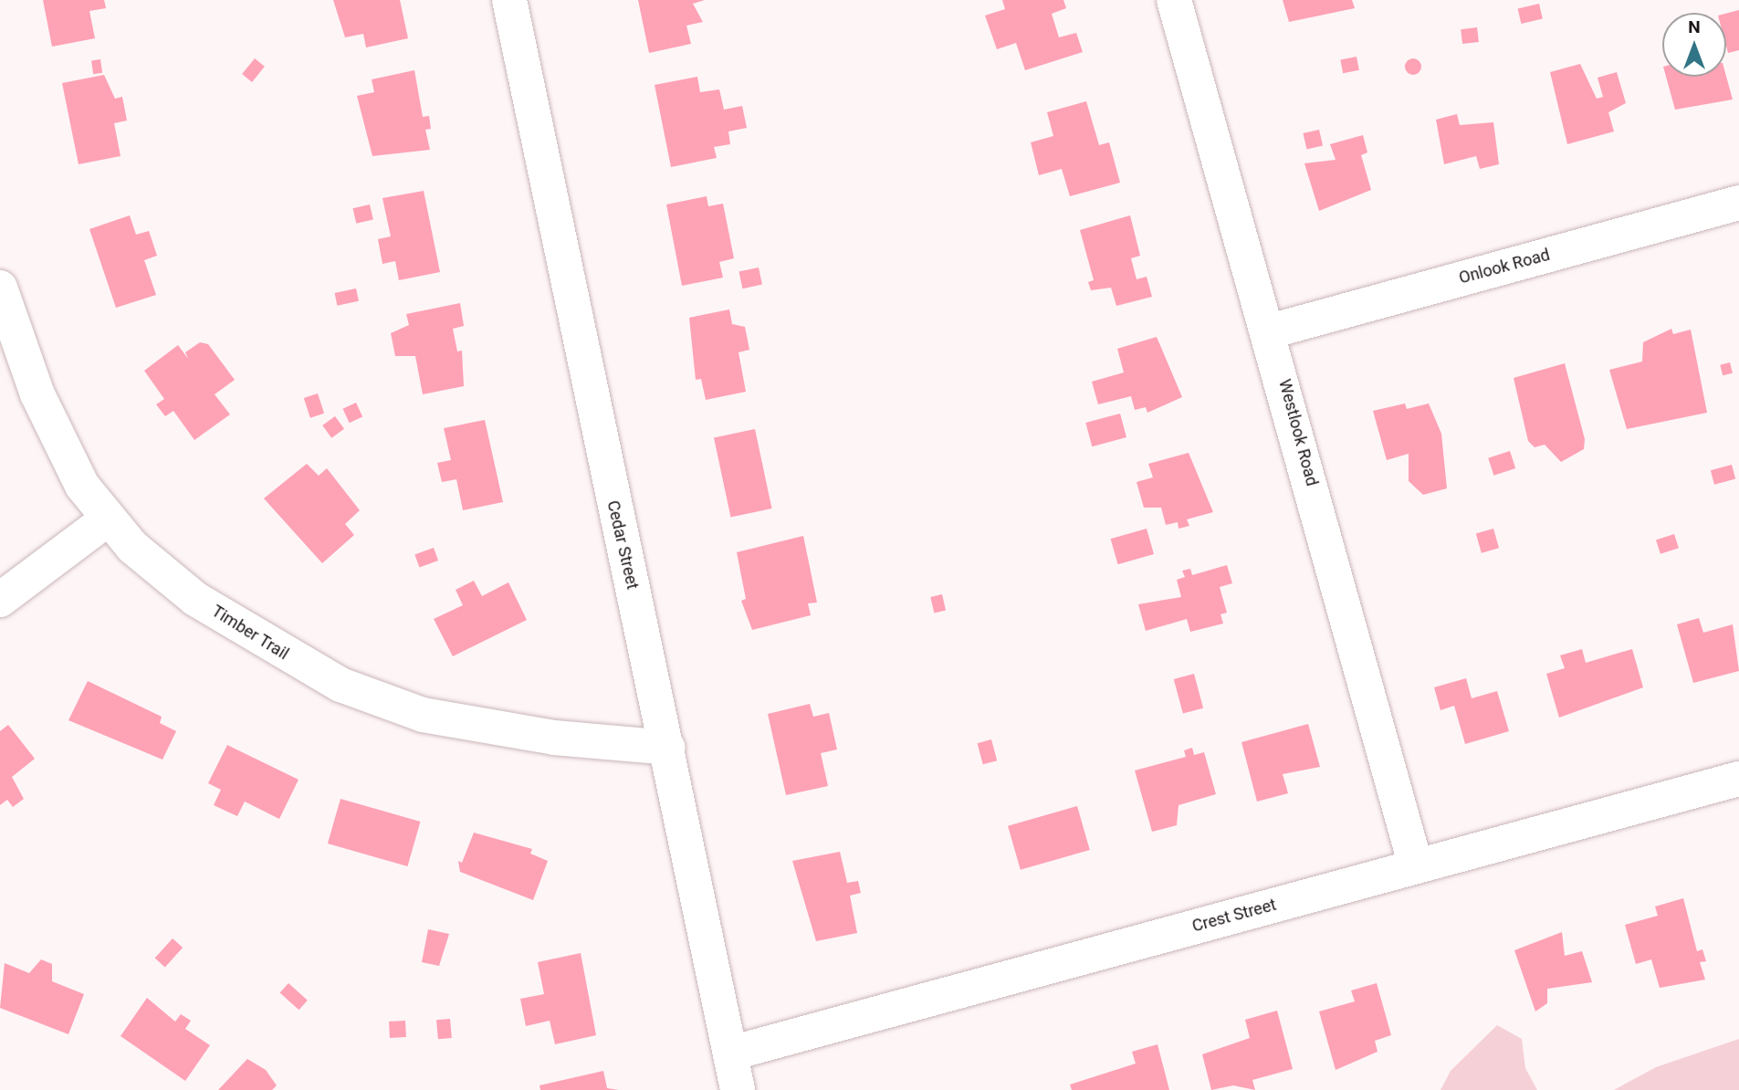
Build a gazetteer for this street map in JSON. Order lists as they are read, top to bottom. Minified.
{"streets":{"street":["Onlook Road","Westlook Road","Cedar Street","Timber Trail","Crest Street"]},"crossings":[["Onlook Road","Westlook Road"],["Westlook Road","Crest Street"],["Cedar Street","Timber Trail"],["Cedar Street","Crest Street"]],"north":"top"}
